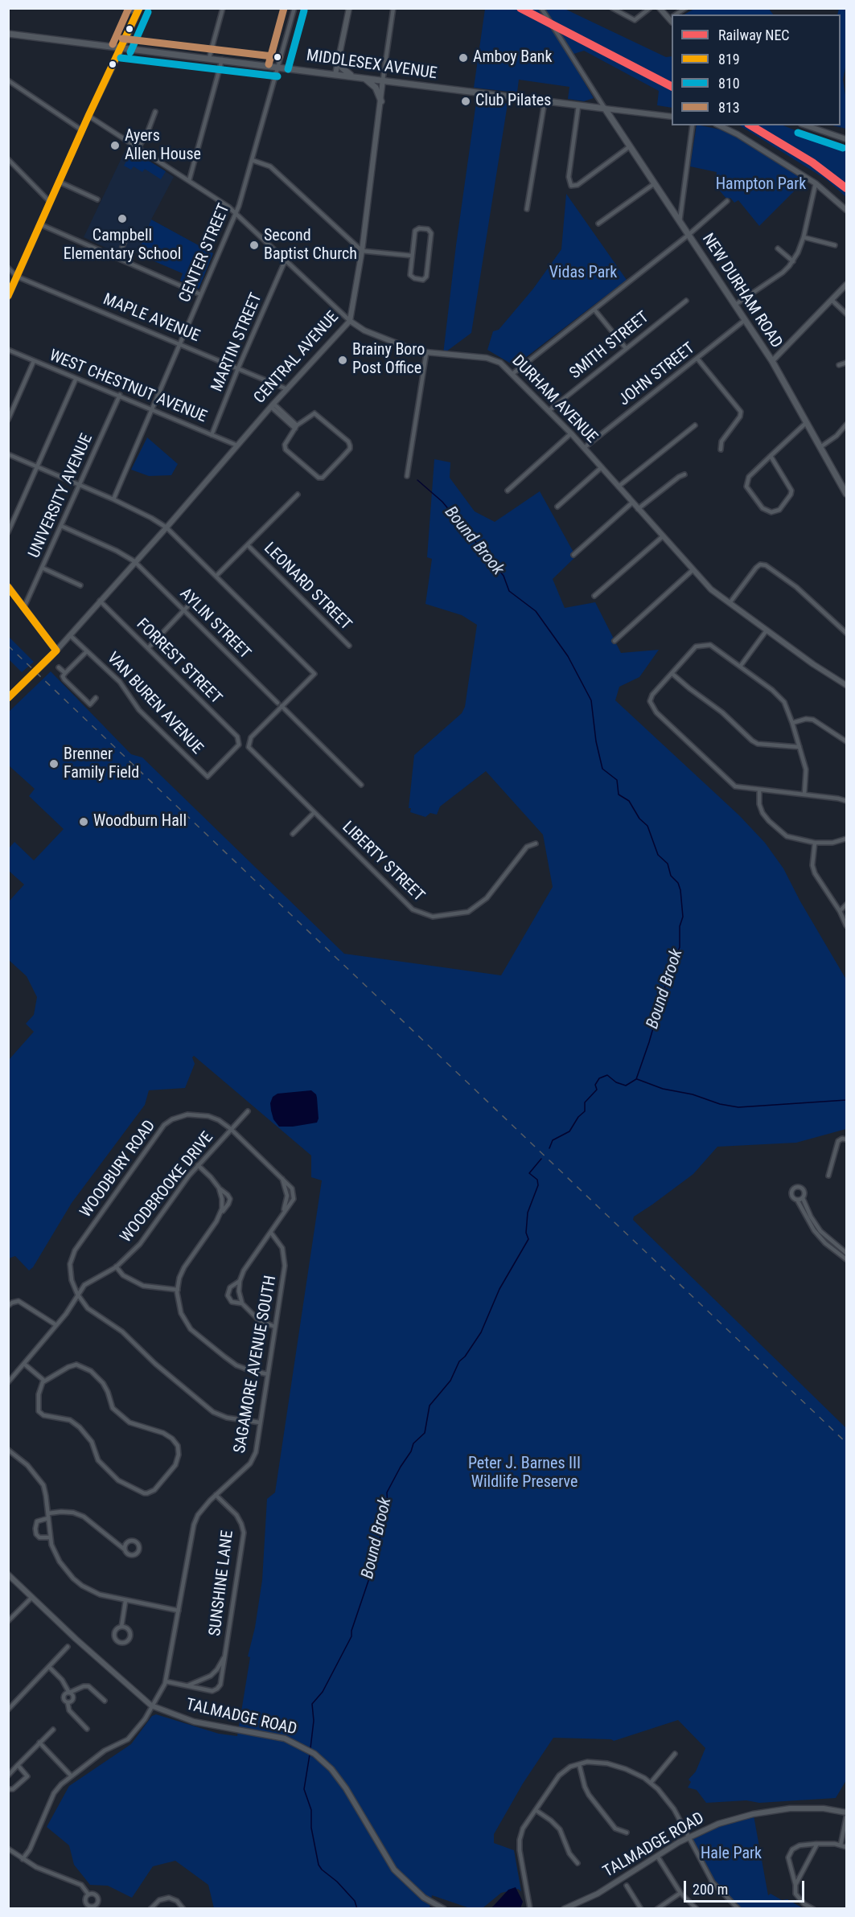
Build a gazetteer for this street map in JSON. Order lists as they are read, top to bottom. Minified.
{"streets":{"main road":["MIDDLESEX AVENUE","NEW DURHAM ROAD"],"street":["CENTER STREET","MAPLE AVENUE","MARTIN STREET","SMITH STREET","CENTRAL AVENUE","JOHN STREET","WEST CHESTNUT AVENUE","DURHAM AVENUE","UNIVERSITY AVENUE","LEONARD STREET","AYLIN STREET","FORREST STREET","VAN BUREN AVENUE","LIBERTY STREET","WOODBURY ROAD","WOODBROOKE DRIVE","SAGAMORE AVENUE SOUTH","SUNSHINE LANE","TALMADGE ROAD"]},"crossings":[["MIDDLESEX AVENUE","CENTER STREET"],["MIDDLESEX AVENUE","NEW DURHAM ROAD"],["MIDDLESEX AVENUE","CENTRAL AVENUE"],["CENTER STREET","MAPLE AVENUE"],["CENTER STREET","WEST CHESTNUT AVENUE"],["CENTER STREET","DURHAM AVENUE"],["NEW DURHAM ROAD","JOHN STREET"],["MAPLE AVENUE","MARTIN STREET"],["MAPLE AVENUE","CENTRAL AVENUE"],["MARTIN STREET","WEST CHESTNUT AVENUE"],["MARTIN STREET","DURHAM AVENUE"],["SMITH STREET","DURHAM AVENUE"],["CENTRAL AVENUE","WEST CHESTNUT AVENUE"],["CENTRAL AVENUE","DURHAM AVENUE"],["CENTRAL AVENUE","AYLIN STREET"],["CENTRAL AVENUE","FORREST STREET"],["CENTRAL AVENUE","VAN BUREN AVENUE"],["JOHN STREET","DURHAM AVENUE"],["WEST CHESTNUT AVENUE","UNIVERSITY AVENUE"],["UNIVERSITY AVENUE","AYLIN STREET"],["AYLIN STREET","LIBERTY STREET"],["FORREST STREET","VAN BUREN AVENUE"],["WOODBURY ROAD","WOODBROOKE DRIVE"],["WOODBURY ROAD","SAGAMORE AVENUE SOUTH"],["SAGAMORE AVENUE SOUTH","SUNSHINE LANE"]],"water":["Bound Brook"],"parks":["Hampton Park","Vidas Park","Peter J. Barnes III Wildlife Preserve","Hale Park"],"places":["Amboy Bank","Club Pilates","Ayers Allen House","Campbell Elementary School","Second Baptist Church","Brainy Boro Post Office","Brenner Family Field","Woodburn Hall"],"lines":["rail line NEC","transit line 819","transit line 813","transit line 810"],"legend":["Railway NEC","819","810","813"],"scale_bar":"200 m"}
